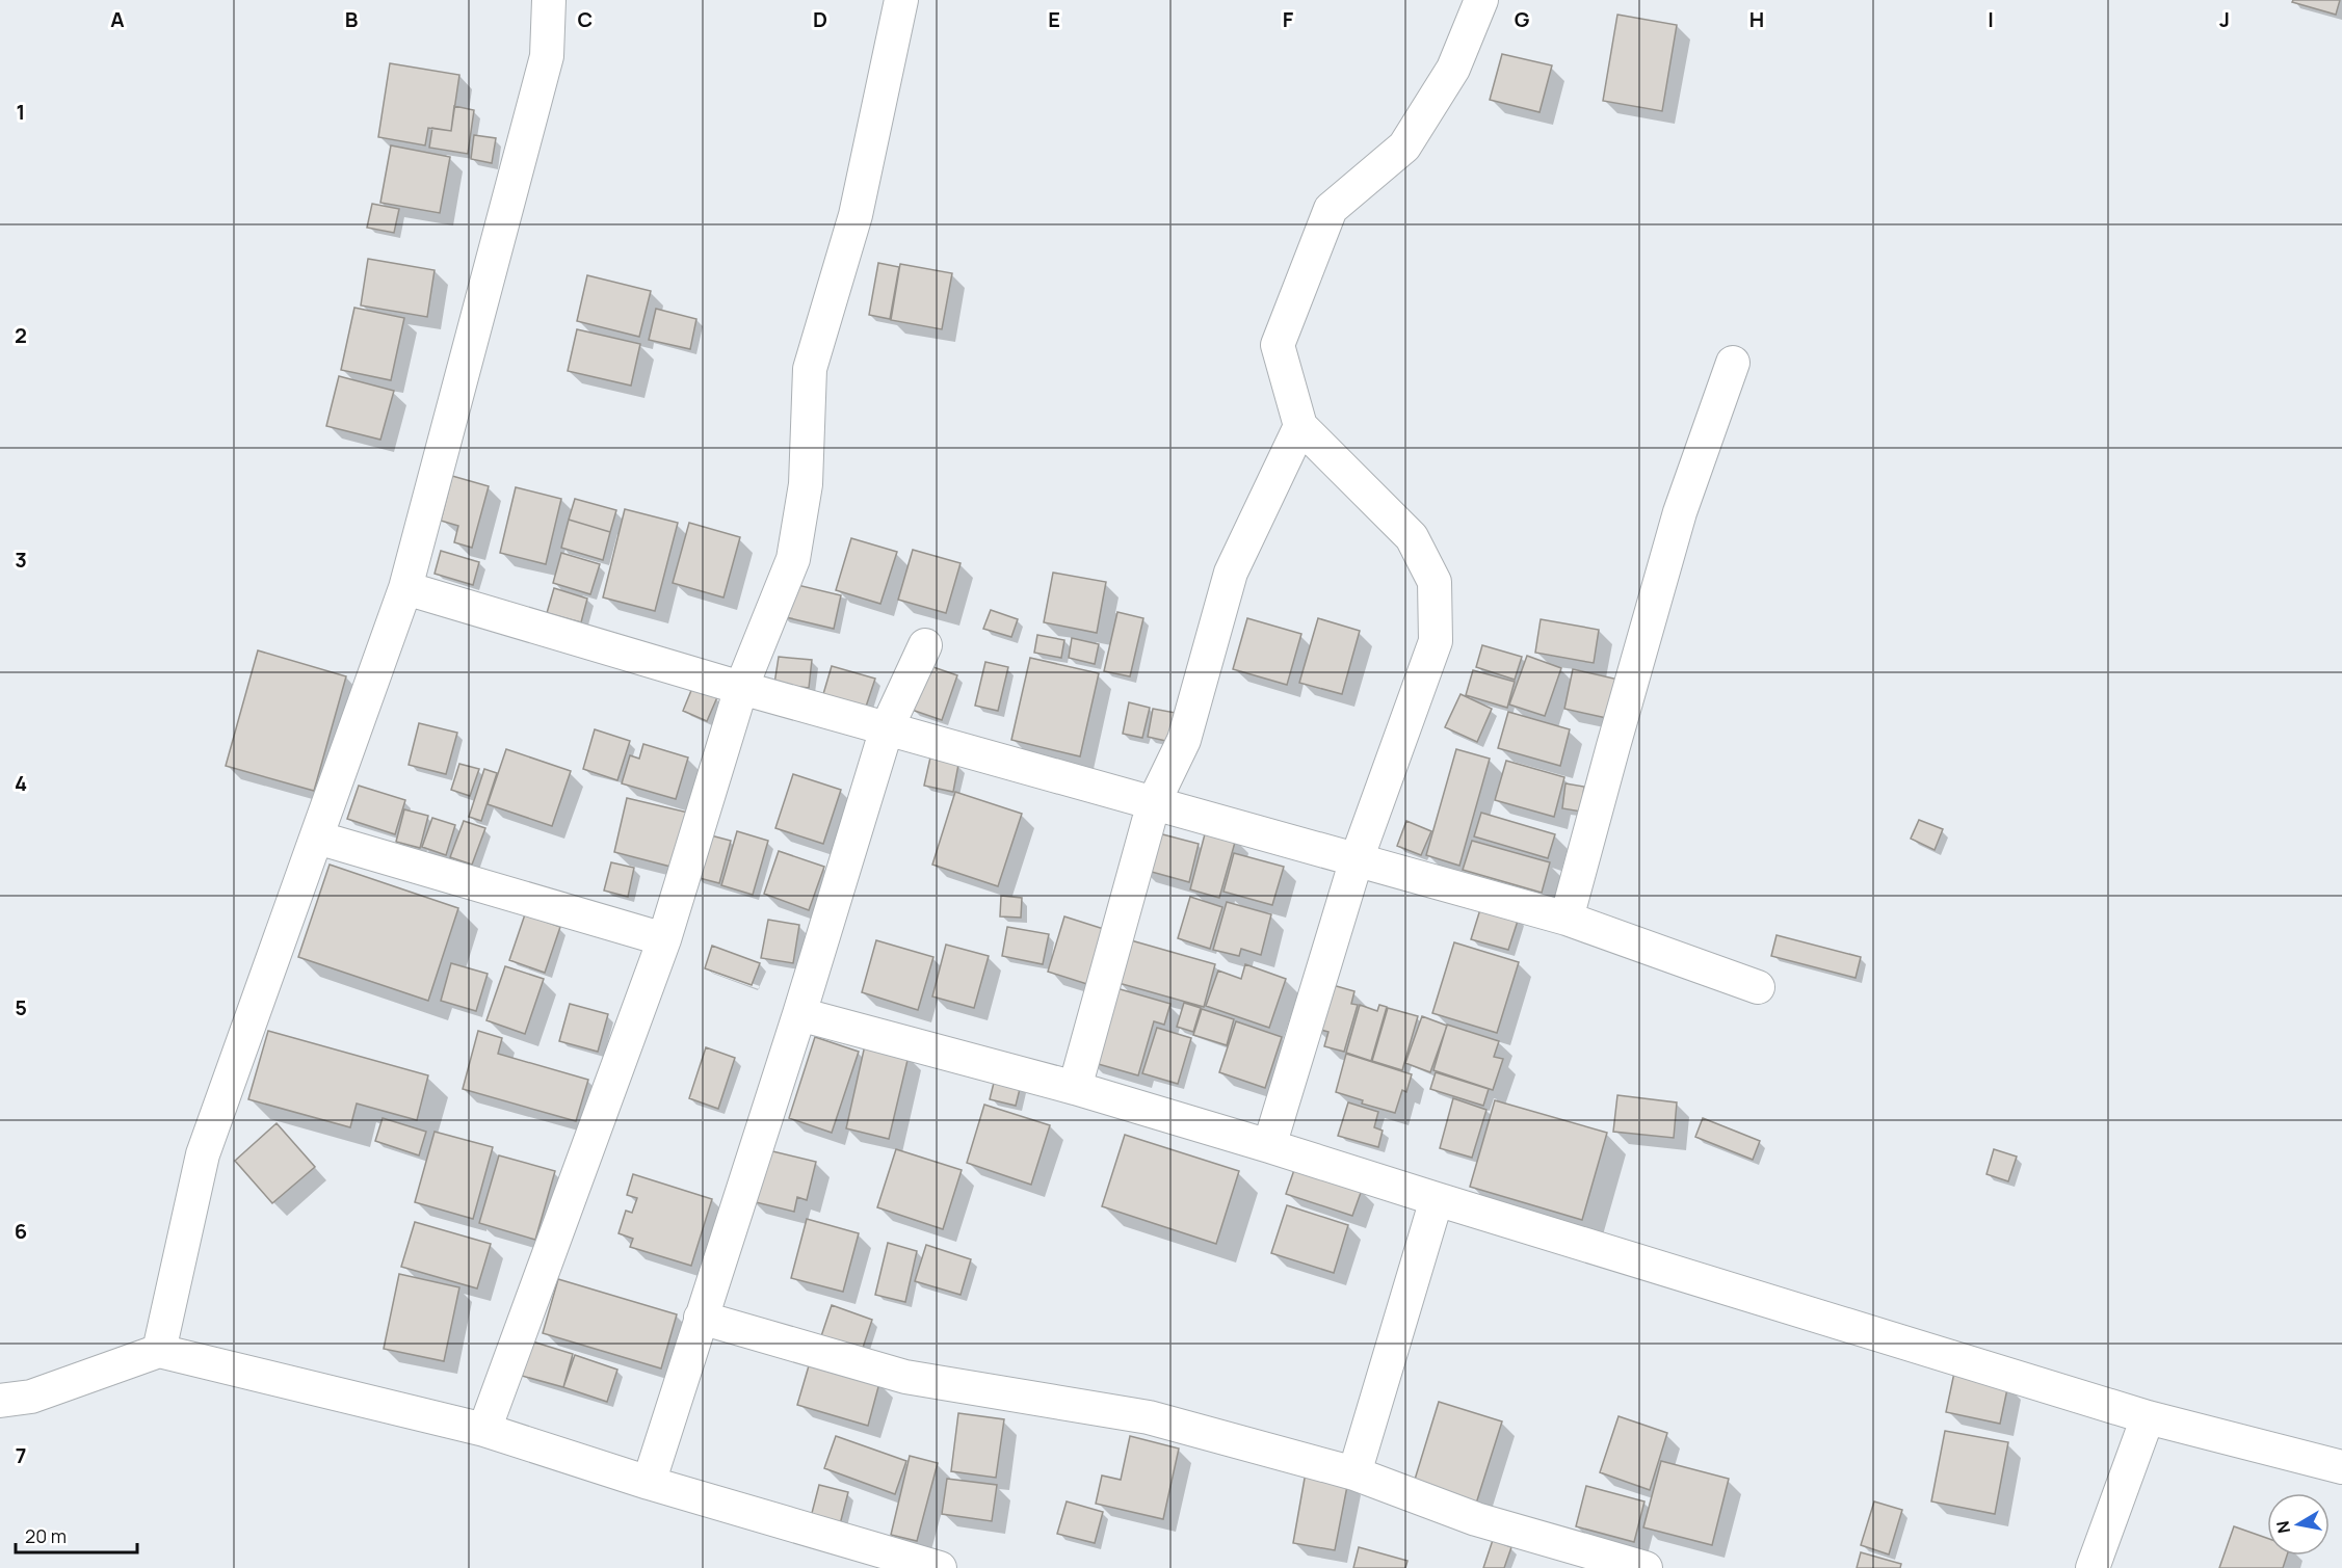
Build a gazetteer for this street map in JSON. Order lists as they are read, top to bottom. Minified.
{"scale_bar":"20 m","north":"left","grid":{"columns":["A","B","C","D","E","F","G","H","I","J"],"rows":["1","2","3","4","5","6","7"]}}
